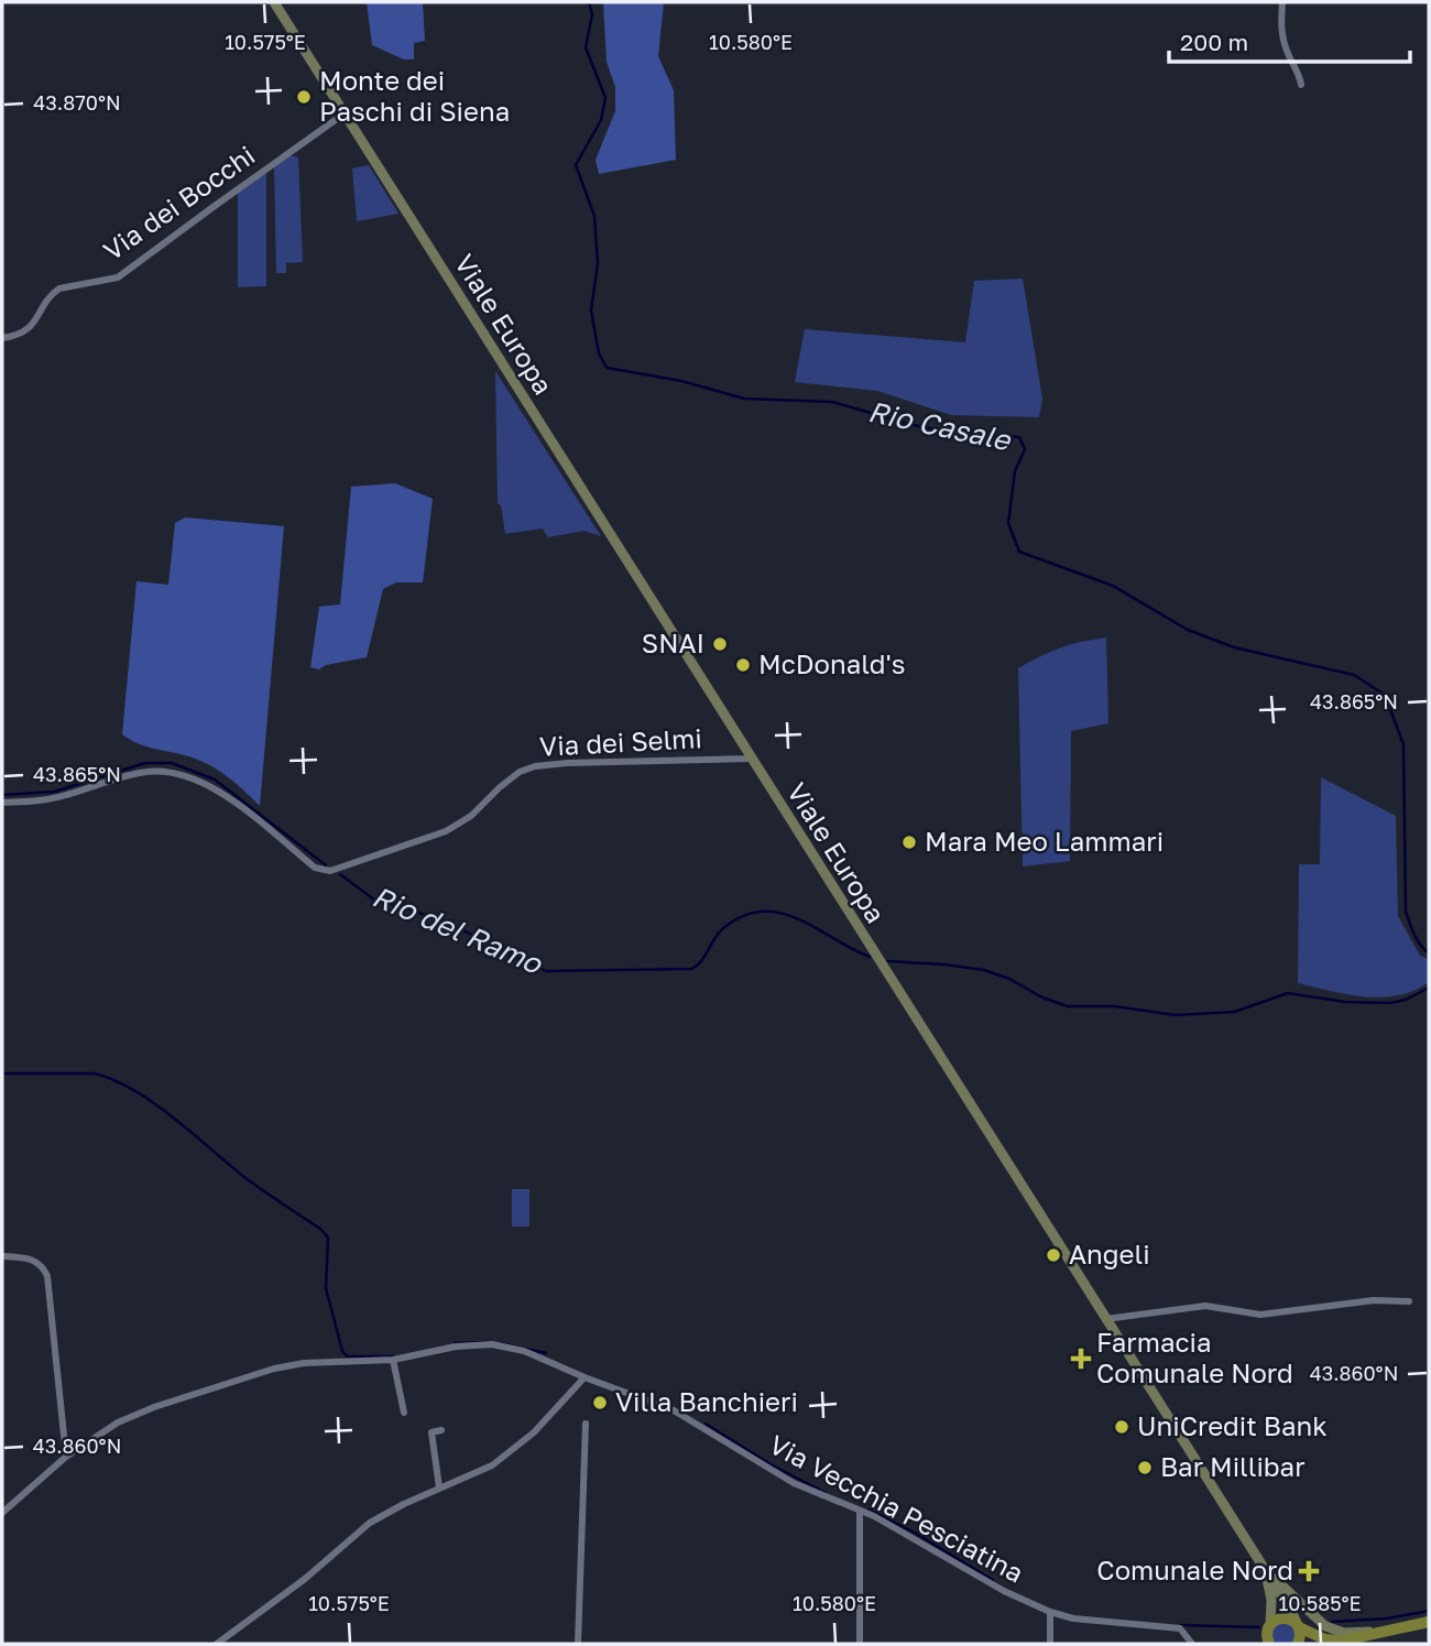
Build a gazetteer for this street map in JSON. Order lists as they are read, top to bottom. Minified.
{"streets":{"main road":["Viale Europa"],"street":["Via dei Bocchi","Via dei Selmi","Via Vecchia Pesciatina"]},"crossings":[["Via dei Bocchi","Viale Europa"],["Viale Europa","Via dei Selmi"]],"water":["Rio Casale","Rio del Ramo"],"places":{"other":["Monte dei Paschi di Siena","SNAI","McDonald's","Mara Meo Lammari","Angeli","Villa Banchieri","UniCredit Bank","Bar Millibar"],"health":["Farmacia Comunale Nord","Comunale Nord"]},"scale_bar":"200 m","coordinates":["10.575°E","10.580°E","43.870°N","43.865°N","43.860°N","10.585°E"]}
